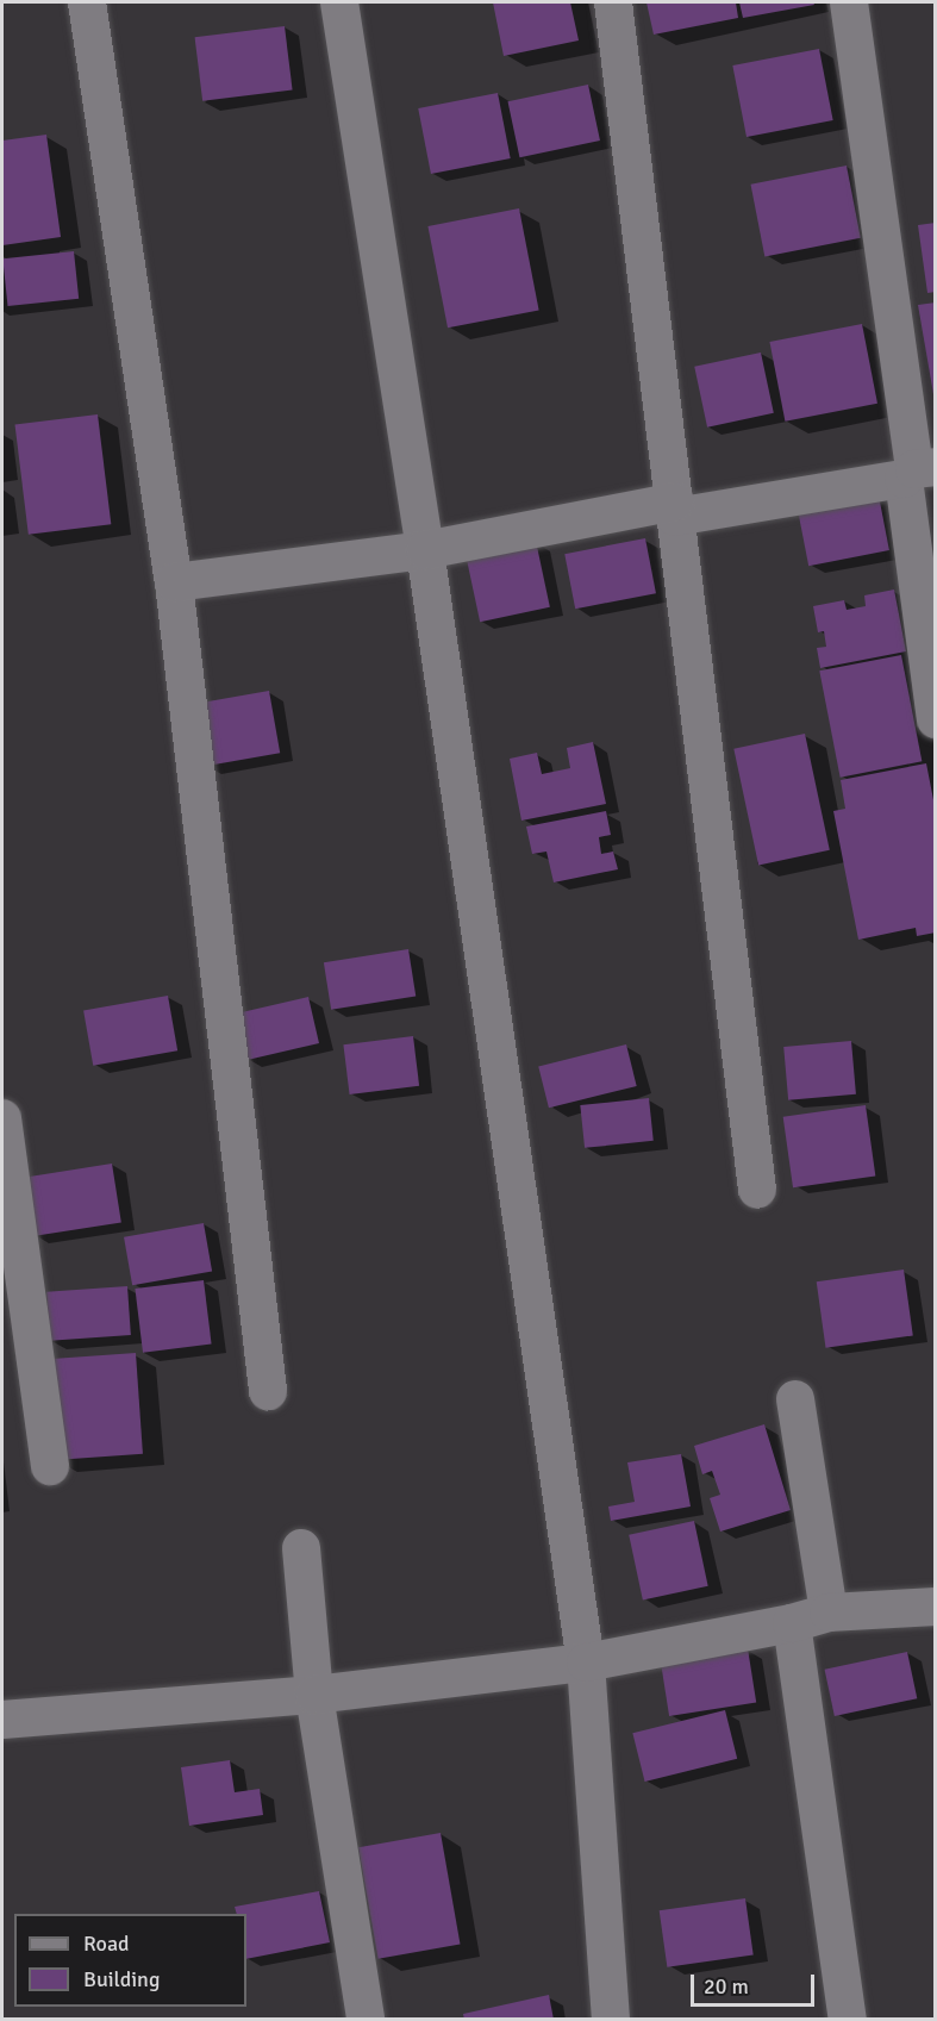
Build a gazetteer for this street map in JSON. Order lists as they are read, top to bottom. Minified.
{"legend":["Road","Building"],"scale_bar":"20 m"}
